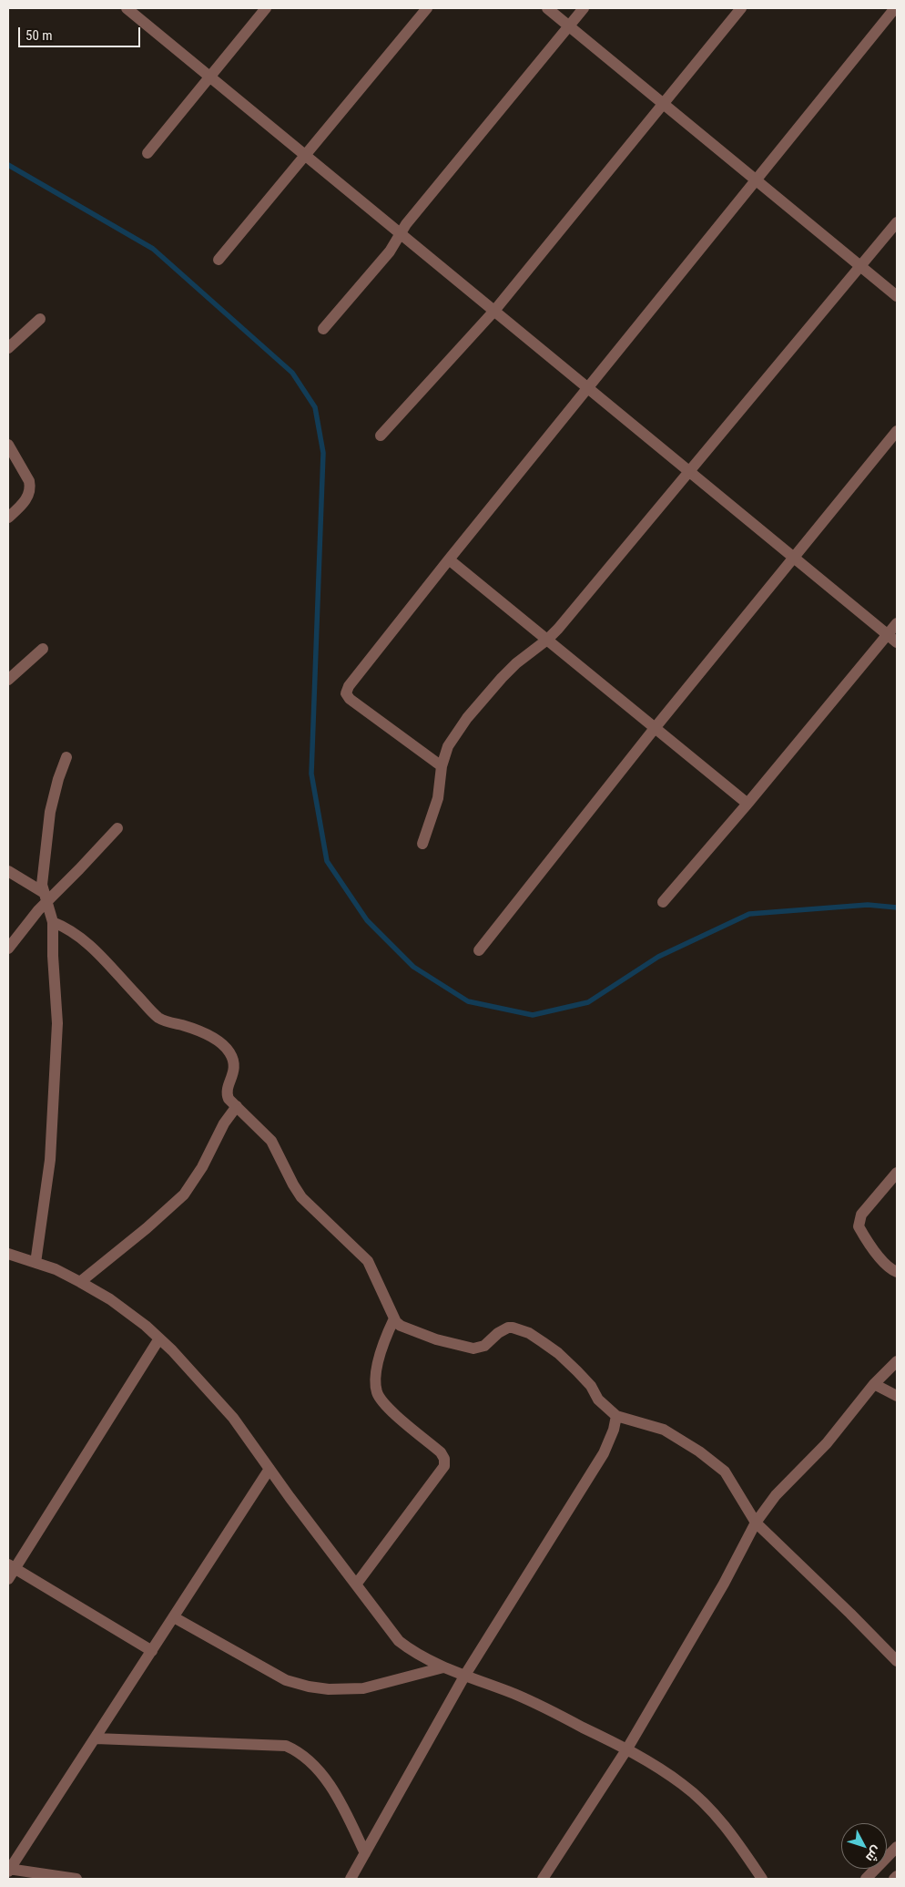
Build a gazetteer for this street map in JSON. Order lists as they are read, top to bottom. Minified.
{"scale_bar":"50 m","north":"bottom right"}
